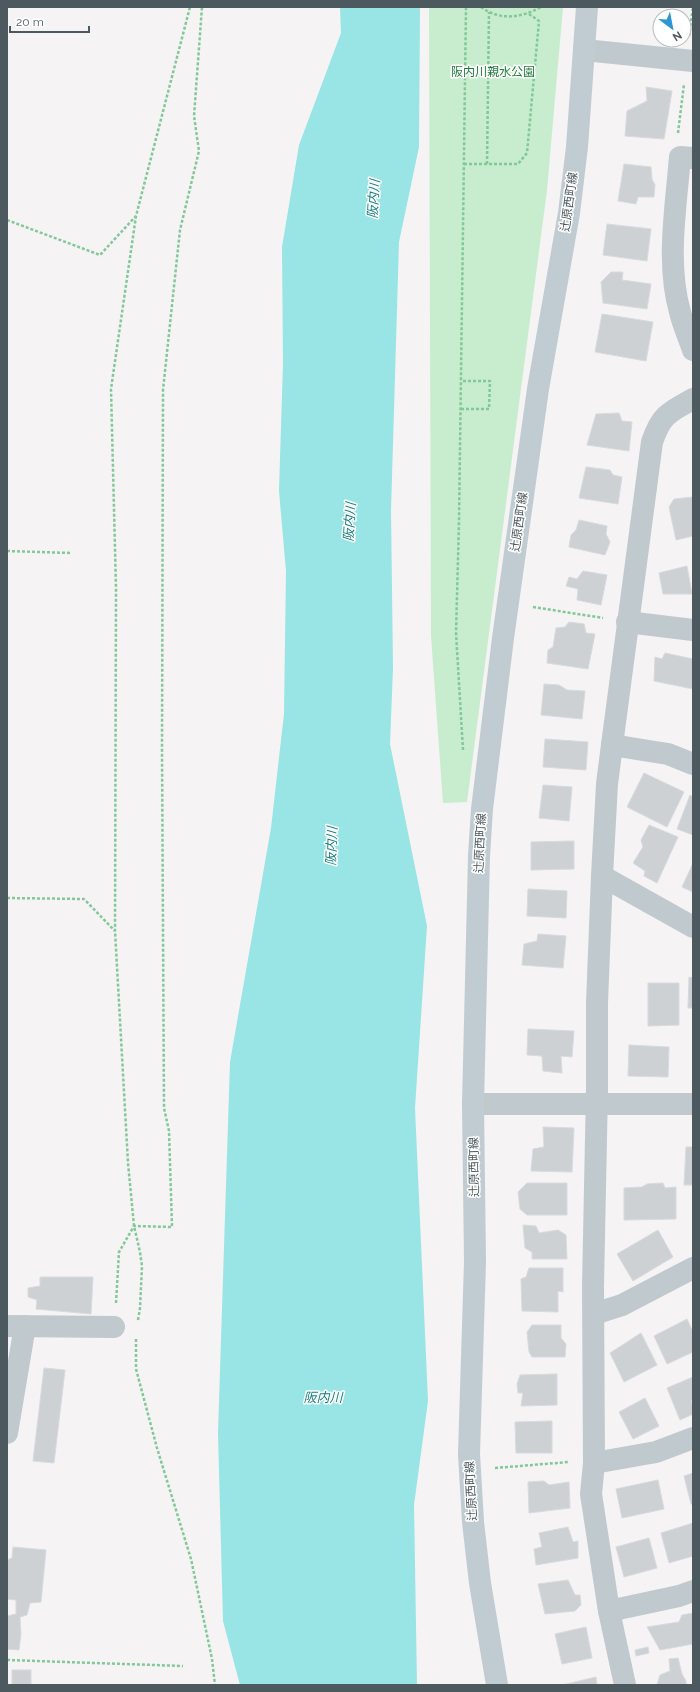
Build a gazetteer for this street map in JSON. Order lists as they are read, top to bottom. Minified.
{"streets":{"main road":["辻原西町線"]},"water":["阪内川"],"parks":["阪内川親水公園"],"scale_bar":"20 m","north":"bottom right"}
